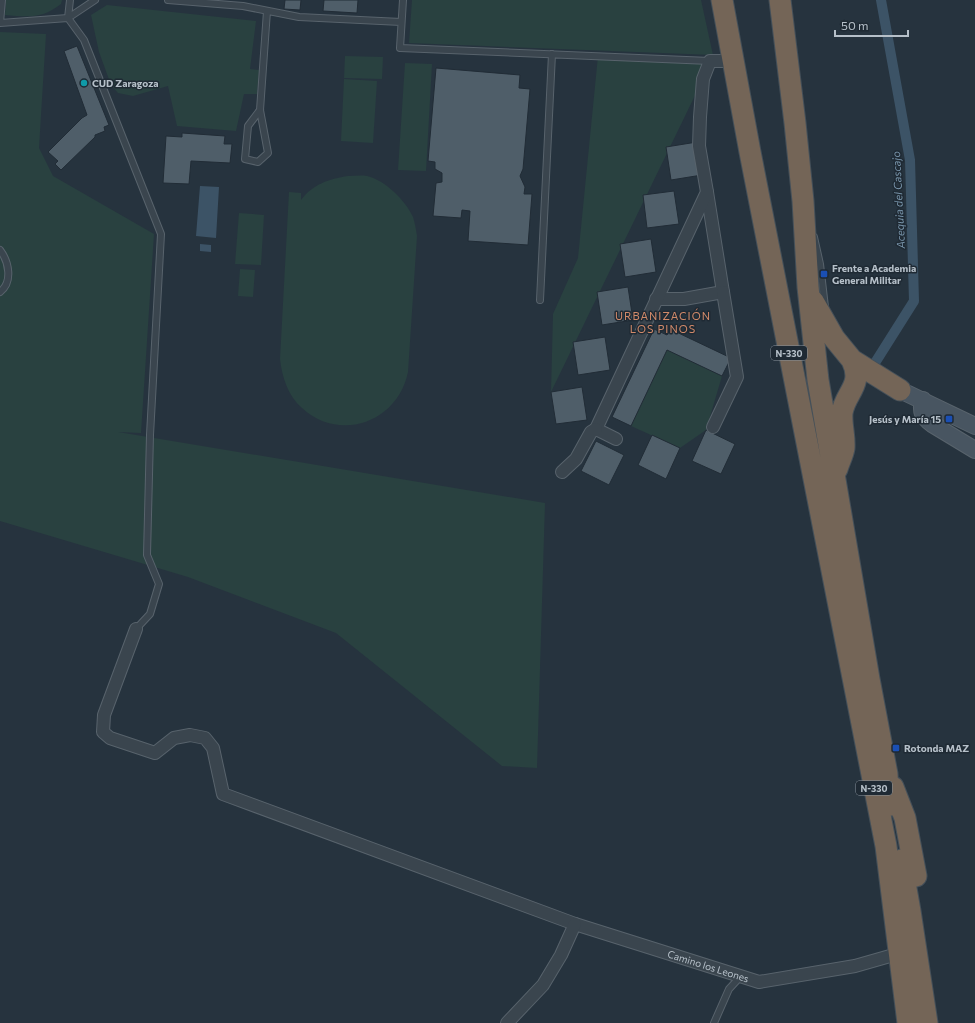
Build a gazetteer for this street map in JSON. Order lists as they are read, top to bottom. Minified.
{"streets":{"highway":["N-330"],"street":["Camino los Leones"]},"districts":["URBANIZACIÓN LOS PINOS"],"water":["Acequia del Cascajo"],"places":{"other":["CUD Zaragoza"],"transit":["Frente a Academia General Militar","Jesús y María 15","Rotonda MAZ"]},"scale_bar":"50 m"}
